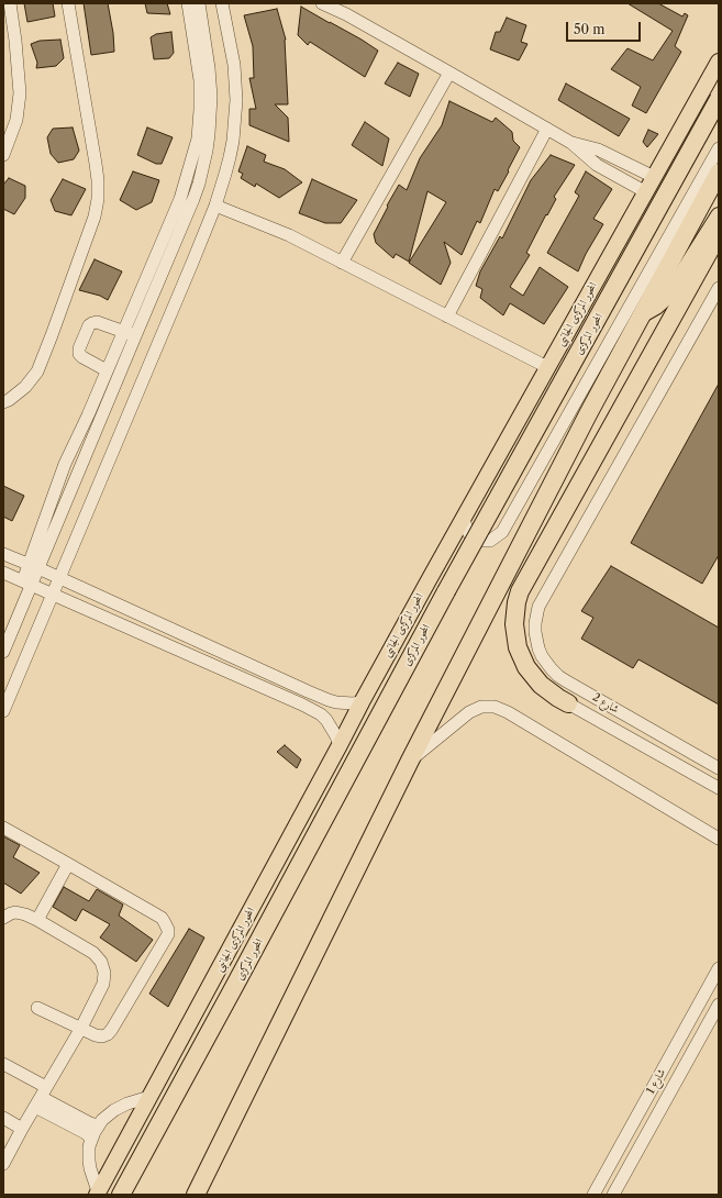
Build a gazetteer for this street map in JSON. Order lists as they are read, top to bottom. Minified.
{"streets":{"highway":["المحور المركزى"],"main road":["المحور المركزى الجانبى"],"street":["شارع 2","شارع 1"]},"scale_bar":"50 m"}
